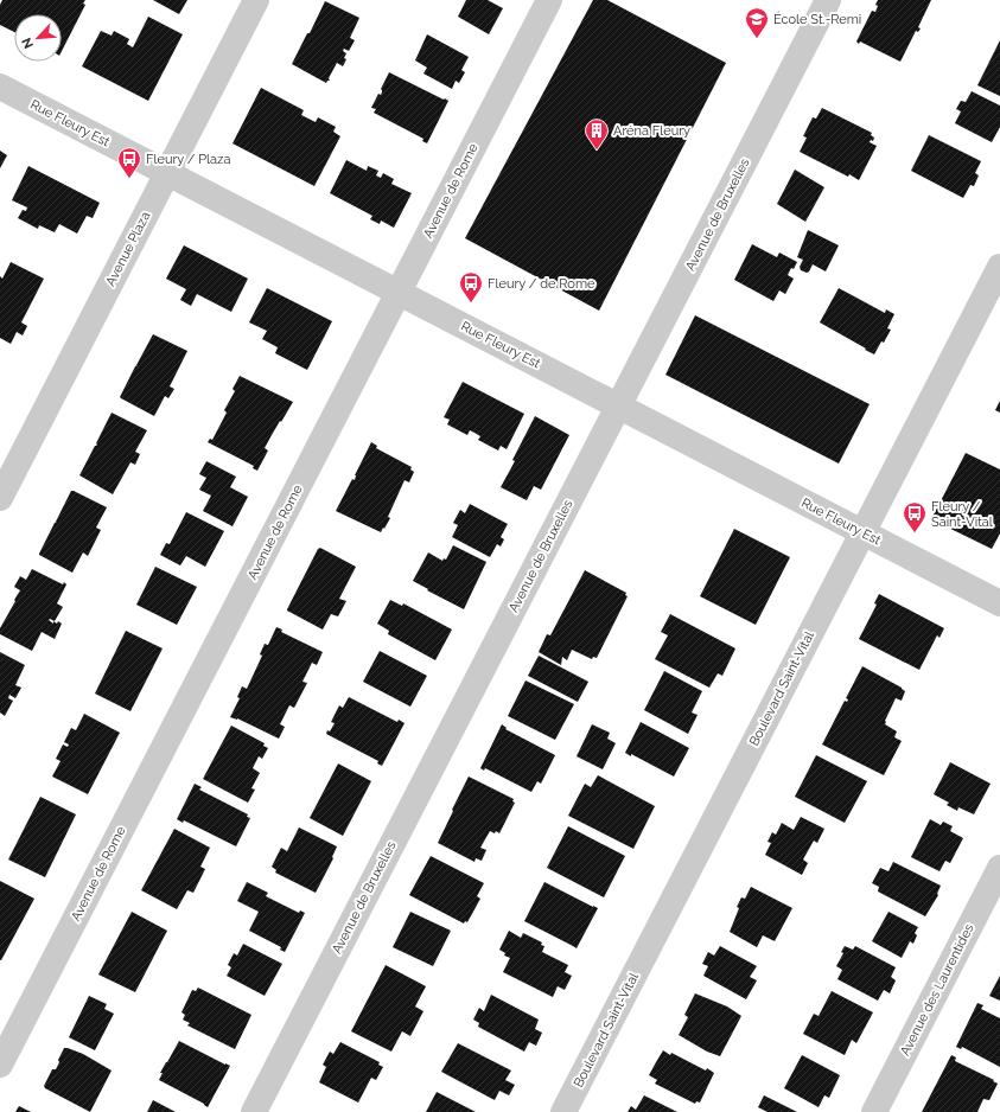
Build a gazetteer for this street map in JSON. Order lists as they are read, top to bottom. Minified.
{"streets":{"street":["Rue Fleury Est","Avenue de Rome","Avenue de Bruxelles","Avenue Plaza","Boulevard Saint-Vital","Avenue des Laurentides"]},"crossings":[["Rue Fleury Est","Avenue de Rome"],["Rue Fleury Est","Avenue de Bruxelles"],["Rue Fleury Est","Avenue Plaza"],["Rue Fleury Est","Boulevard Saint-Vital"]],"places":{"school or university":["École St.-Remi"],"building":["Aréna Fleury"],"bus stop":["Fleury / Plaza","Fleury / de Rome","Fleury / Saint-Vital"]},"north":"bottom left"}
